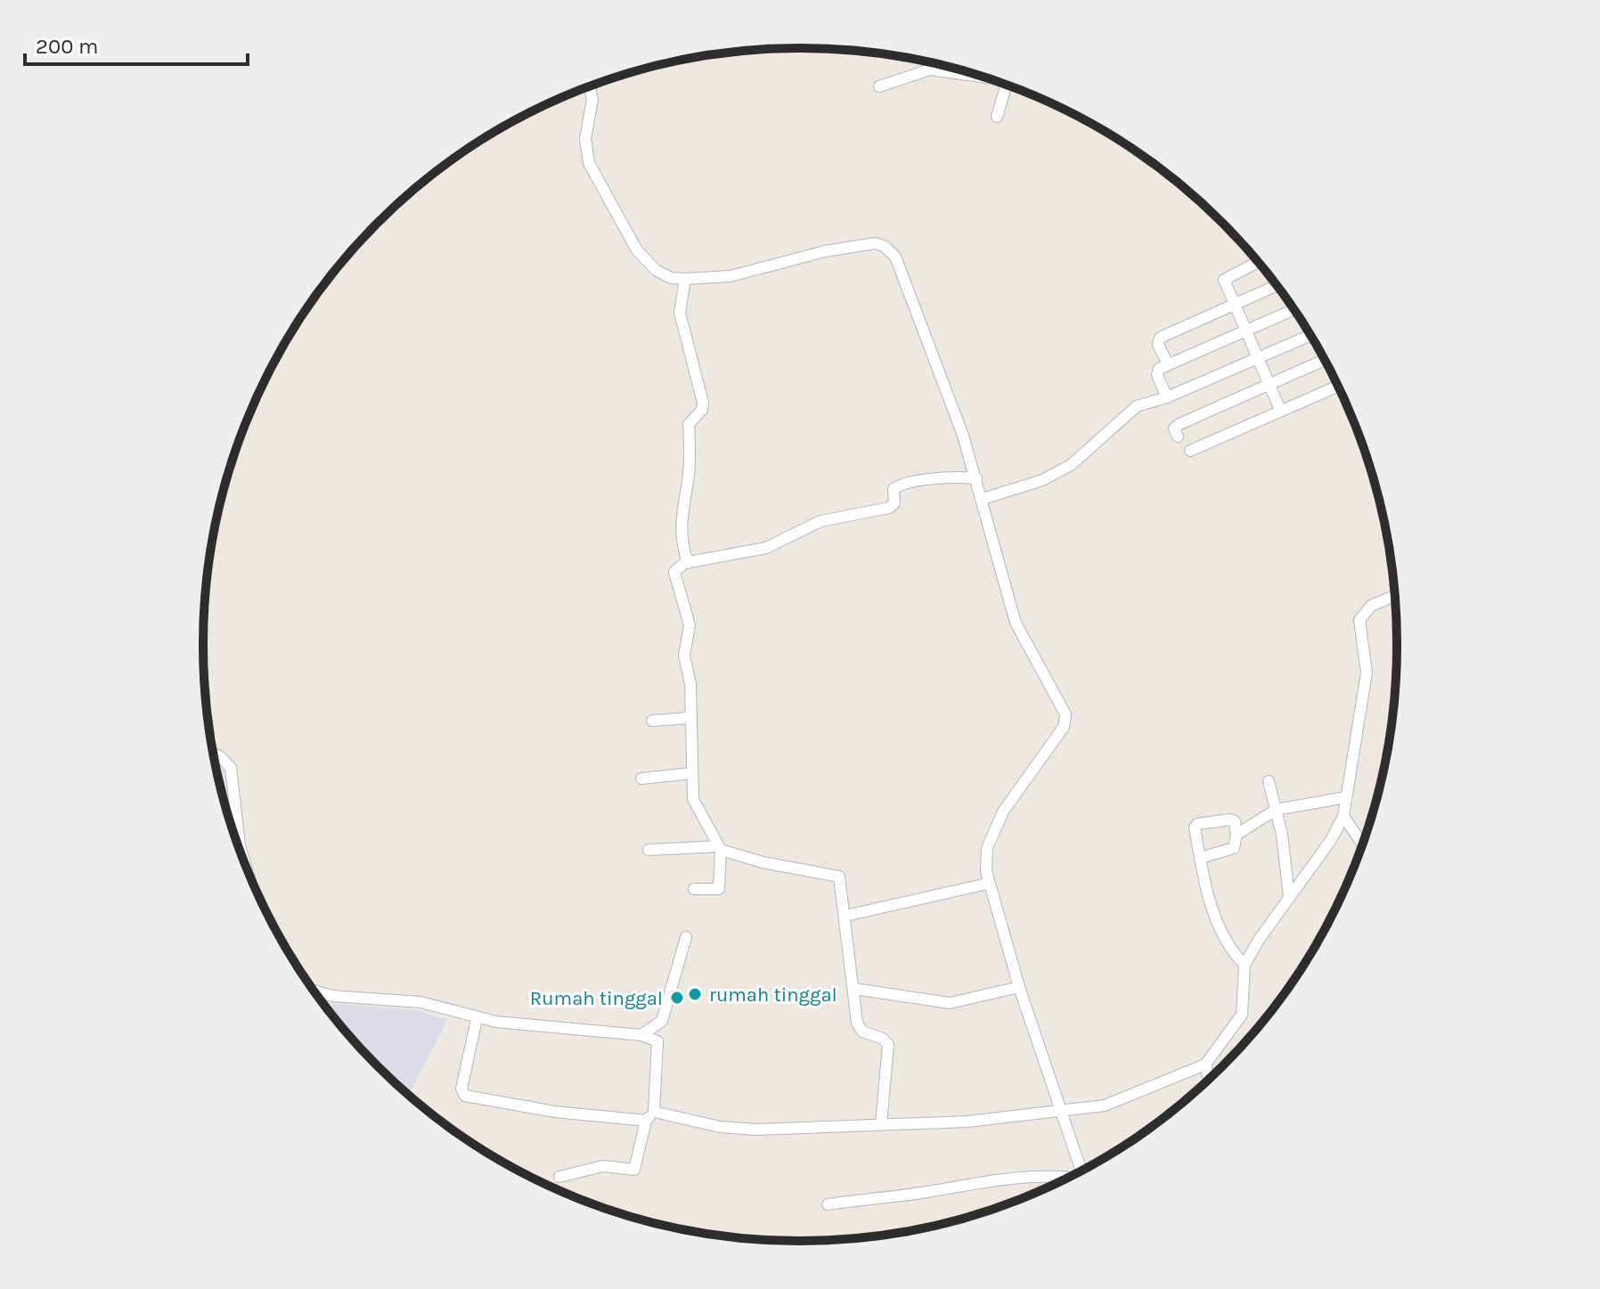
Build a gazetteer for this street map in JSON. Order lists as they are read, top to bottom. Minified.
{"places":["rumah tinggal","Rumah tinggal"],"scale_bar":"200 m"}
